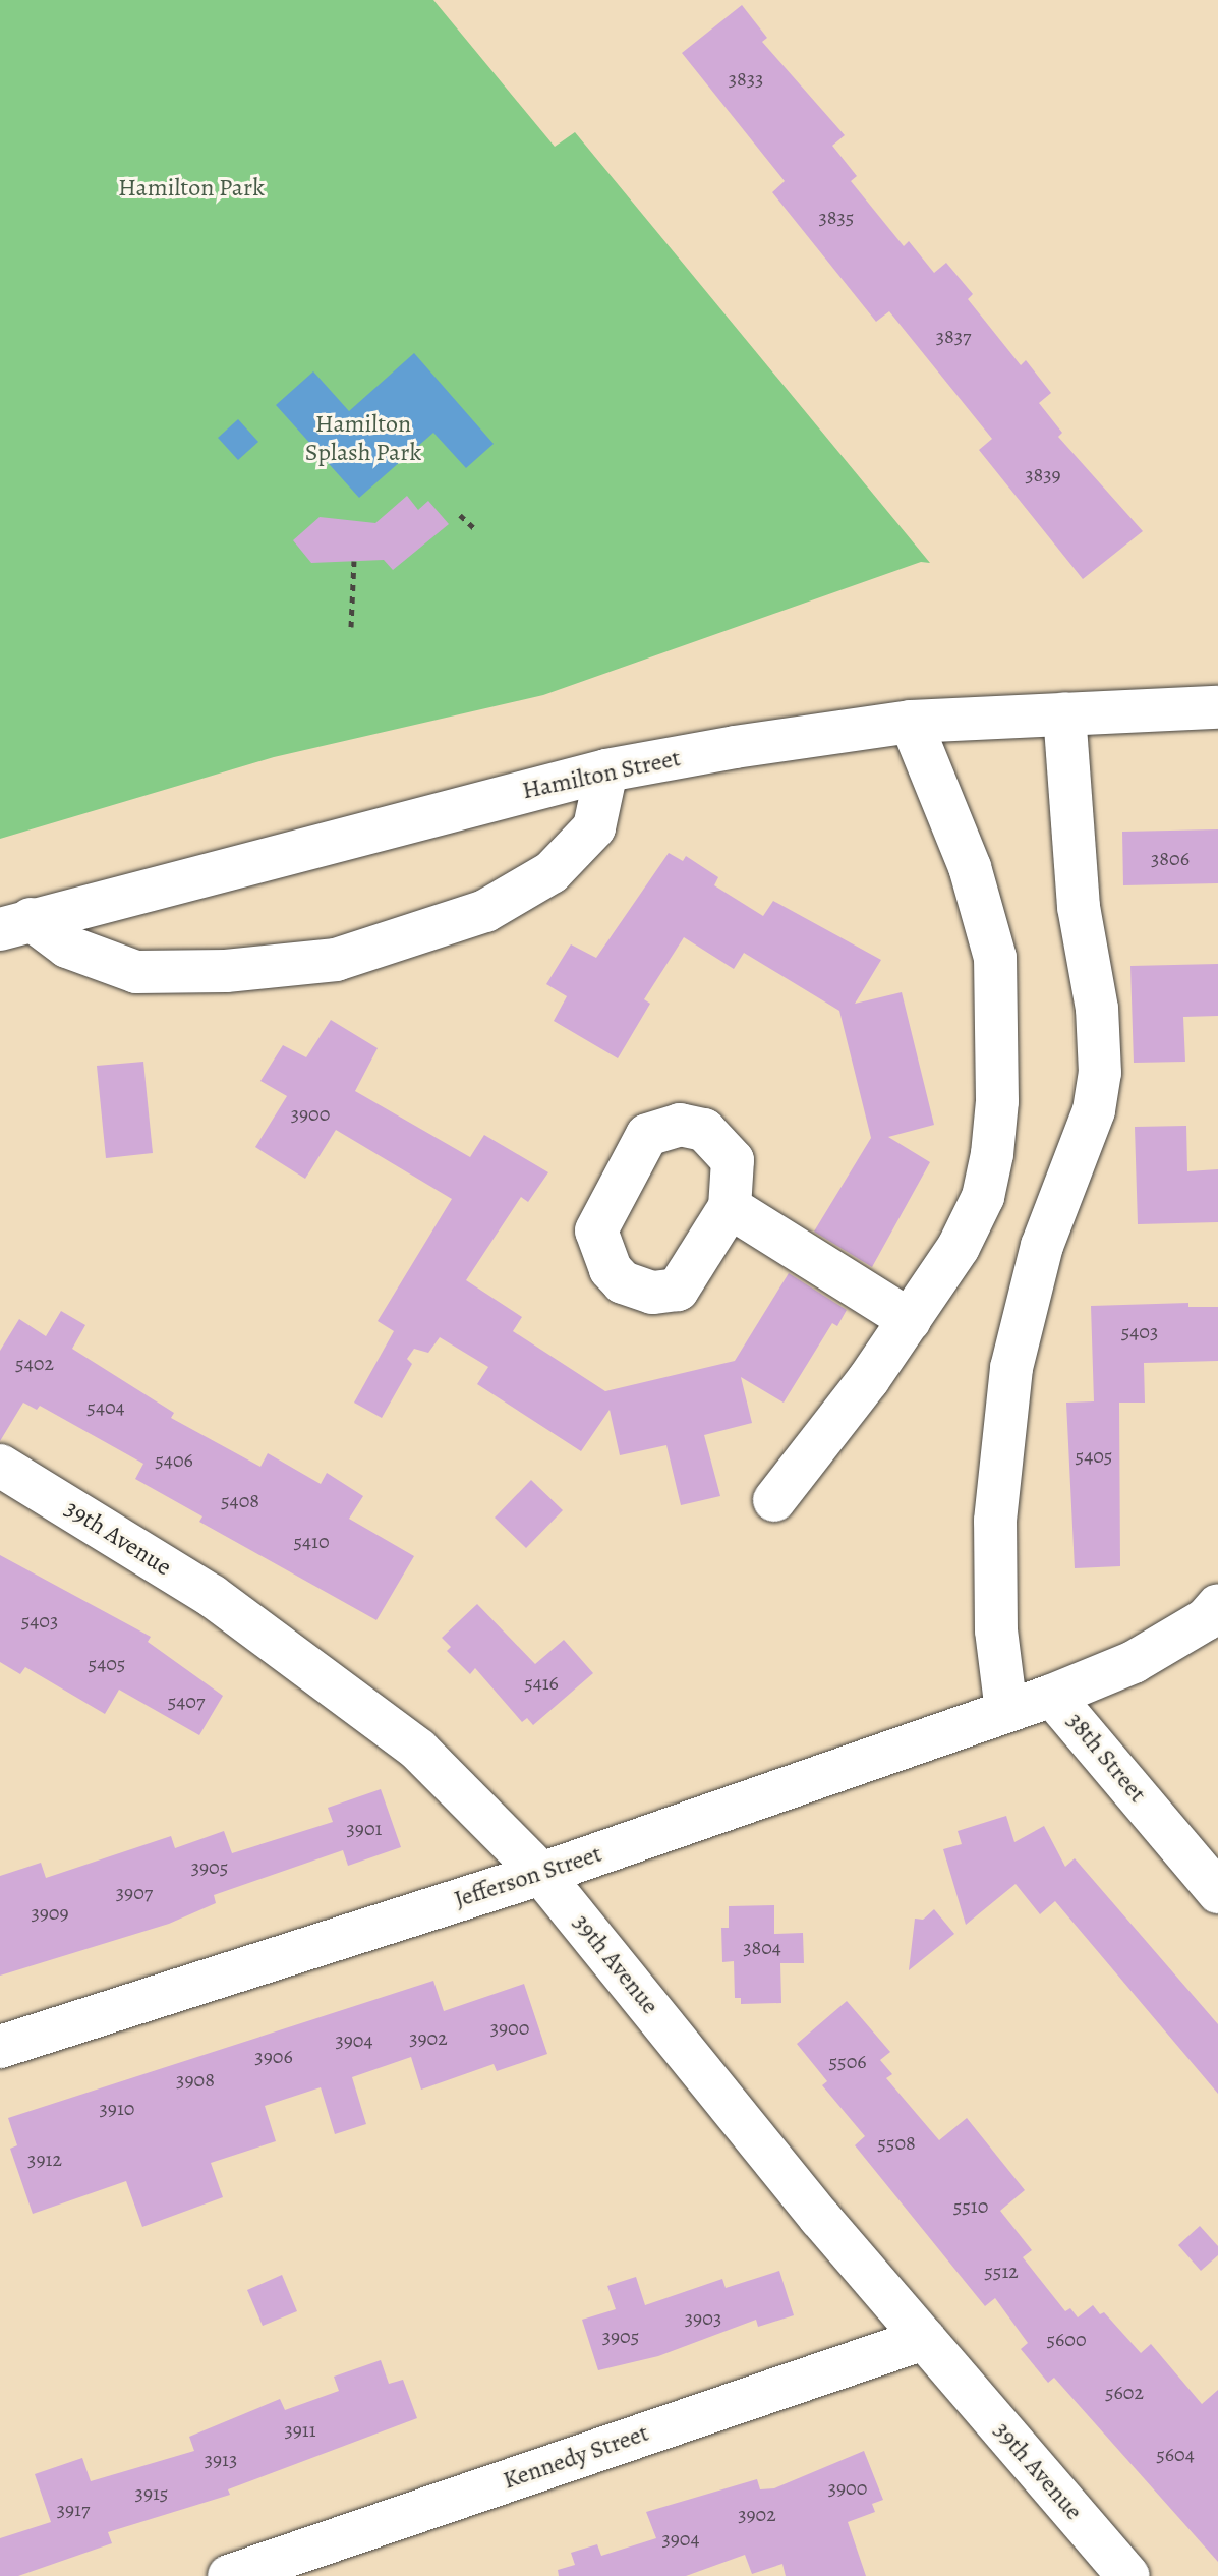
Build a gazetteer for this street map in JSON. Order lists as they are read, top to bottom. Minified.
{"streets":{"street":["Hamilton Street","39th Avenue","38th Street","Jefferson Street","Kennedy Street"]},"crossings":[["39th Avenue","Jefferson Street"],["39th Avenue","Kennedy Street"],["38th Street","Jefferson Street"]],"parks":["Hamilton Park","Hamilton Splash Park"],"house_numbers":["3833","3835","3837","3839","3806","3900","5403","5402","5404","5405","5406","5408","5410","5403","5405","5416","5407","3901","3905","3907","3909","3804","3900","3902","3904","3906","5506","3908","3910","5508","3912","5510","5512","3903","3905","5600","5602","3911","5604","3913","3900","3915","3917","3902","3904"]}
